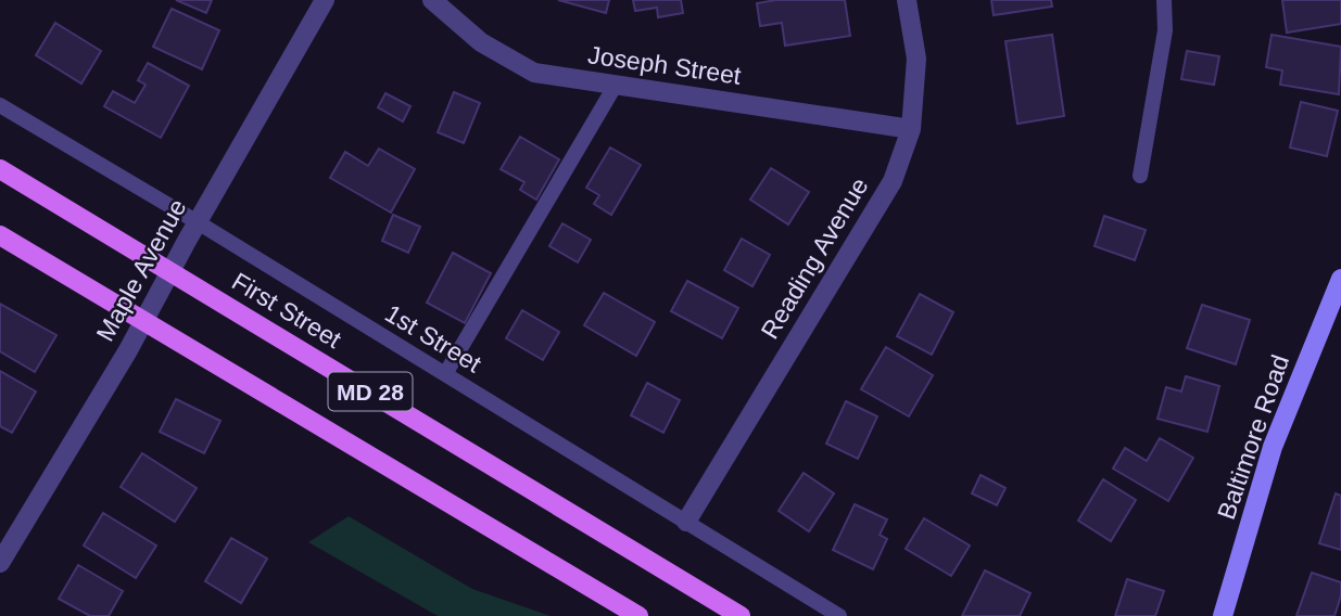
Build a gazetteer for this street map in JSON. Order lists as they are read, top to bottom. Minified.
{"streets":{"main road":["First Street","MD 28"],"street":["Joseph Street","Reading Avenue","Maple Avenue","Baltimore Road"],"lane":["1st Street"]},"crossings":[["Joseph Street","Reading Avenue"],["Reading Avenue","1st Street"],["Maple Avenue","First Street"],["Maple Avenue","1st Street"],["Maple Avenue","MD 28"]]}
